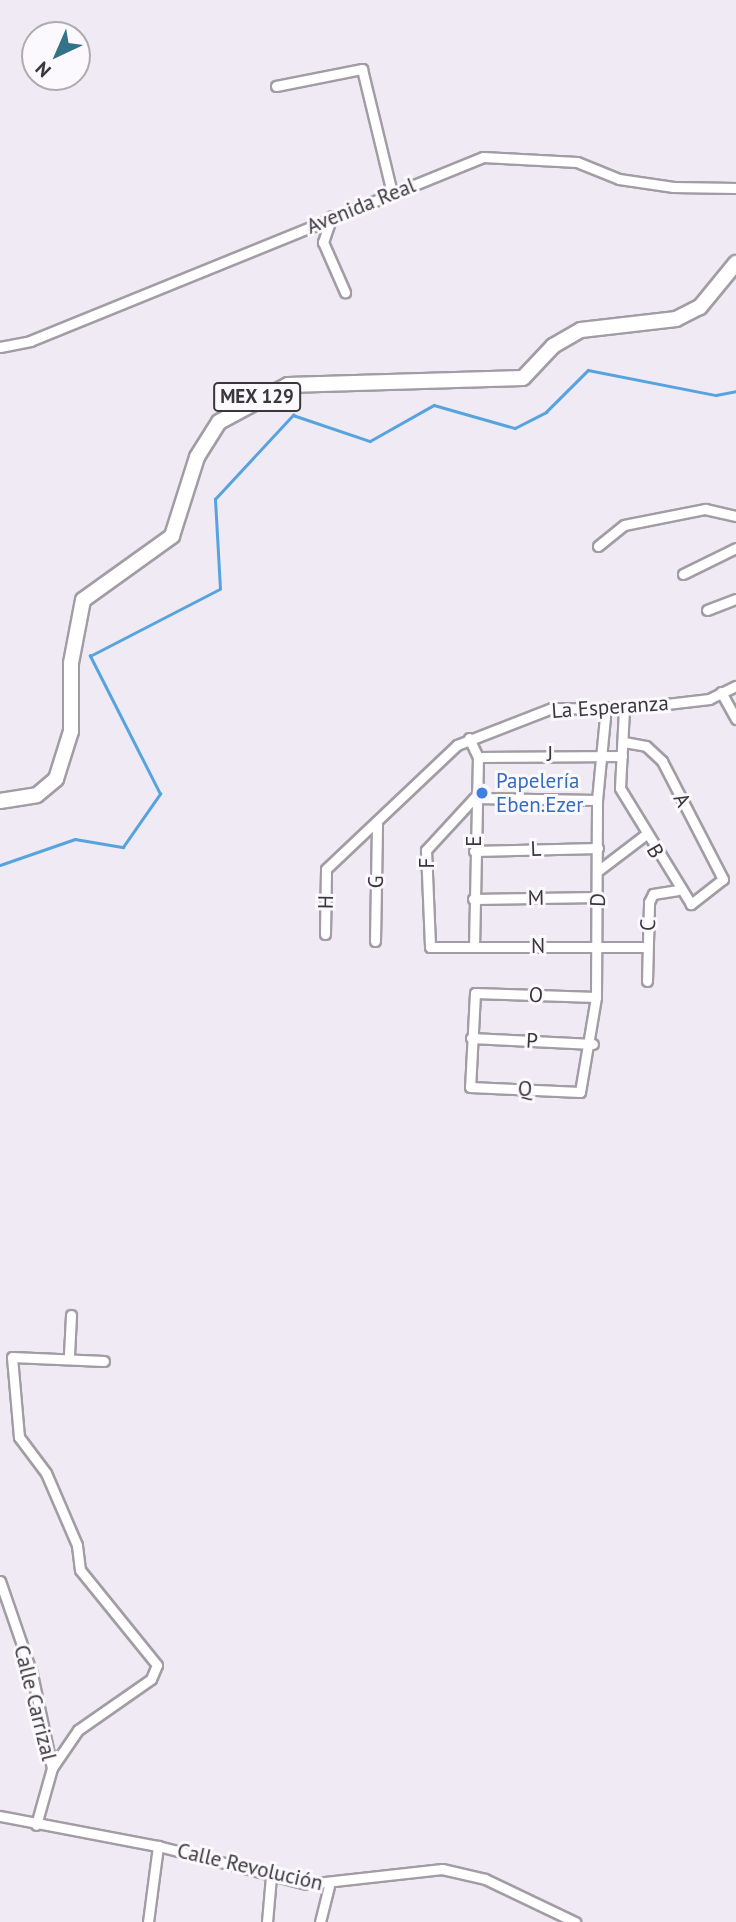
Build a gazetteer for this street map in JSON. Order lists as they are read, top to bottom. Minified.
{"streets":{"main road":["MEX 129"],"street":["Avenida Real","La Esperanza","J","A","E","L","B","F","G","M","D","H","C","N","O","P","Q","Calle Carrizal","Calle Revolución"]},"crossings":[["La Esperanza","G"],["La Esperanza","D"],["La Esperanza","H"],["J","E"],["J","B"],["J","D"],["A","B"],["A","C"],["E","L"],["E","F"],["E","M"],["E","N"],["L","D"],["B","C"],["F","N"],["M","D"],["D","N"],["D","O"],["D","P"],["D","Q"],["C","N"],["O","P"],["O","Q"],["P","Q"],["Calle Carrizal","Calle Revolución"]],"places":["Papelería Eben.Ezer"],"north":"bottom left"}
